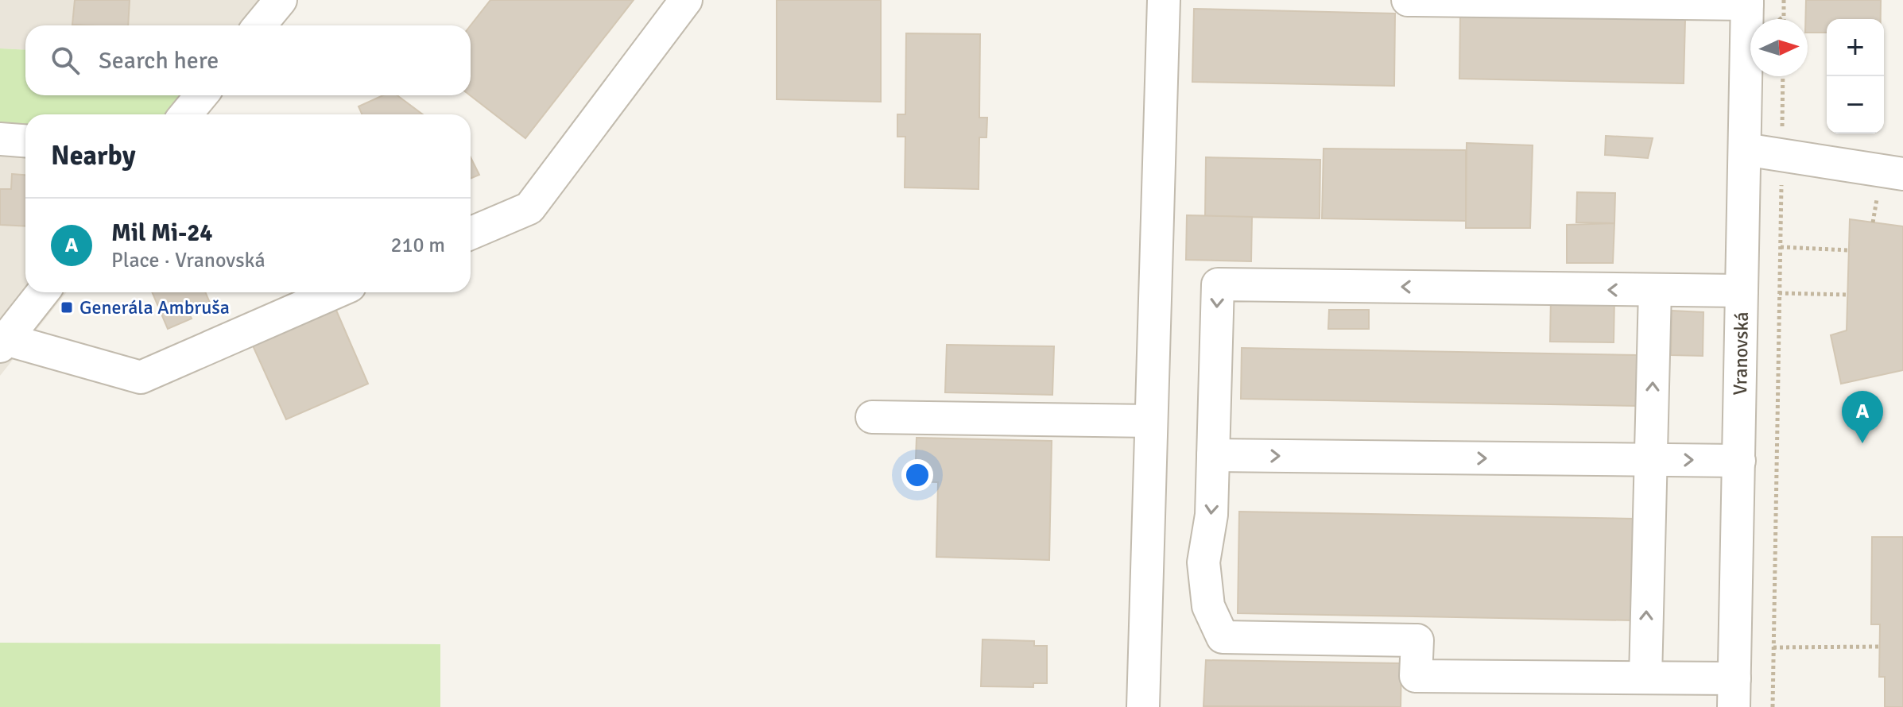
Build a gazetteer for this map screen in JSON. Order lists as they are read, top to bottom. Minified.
{"streets":{"street":["Vranovská"]},"places":{"transit":["Generála Ambruša"]},"north":"right","page":{"map_buttons":["+","−"],"search":"Search here","heading":"Nearby","list":[{"mark":"A","name":"Mil Mi-24","note":"Place · Vranovská","value":"210 m"}],"pins":"A"}}
